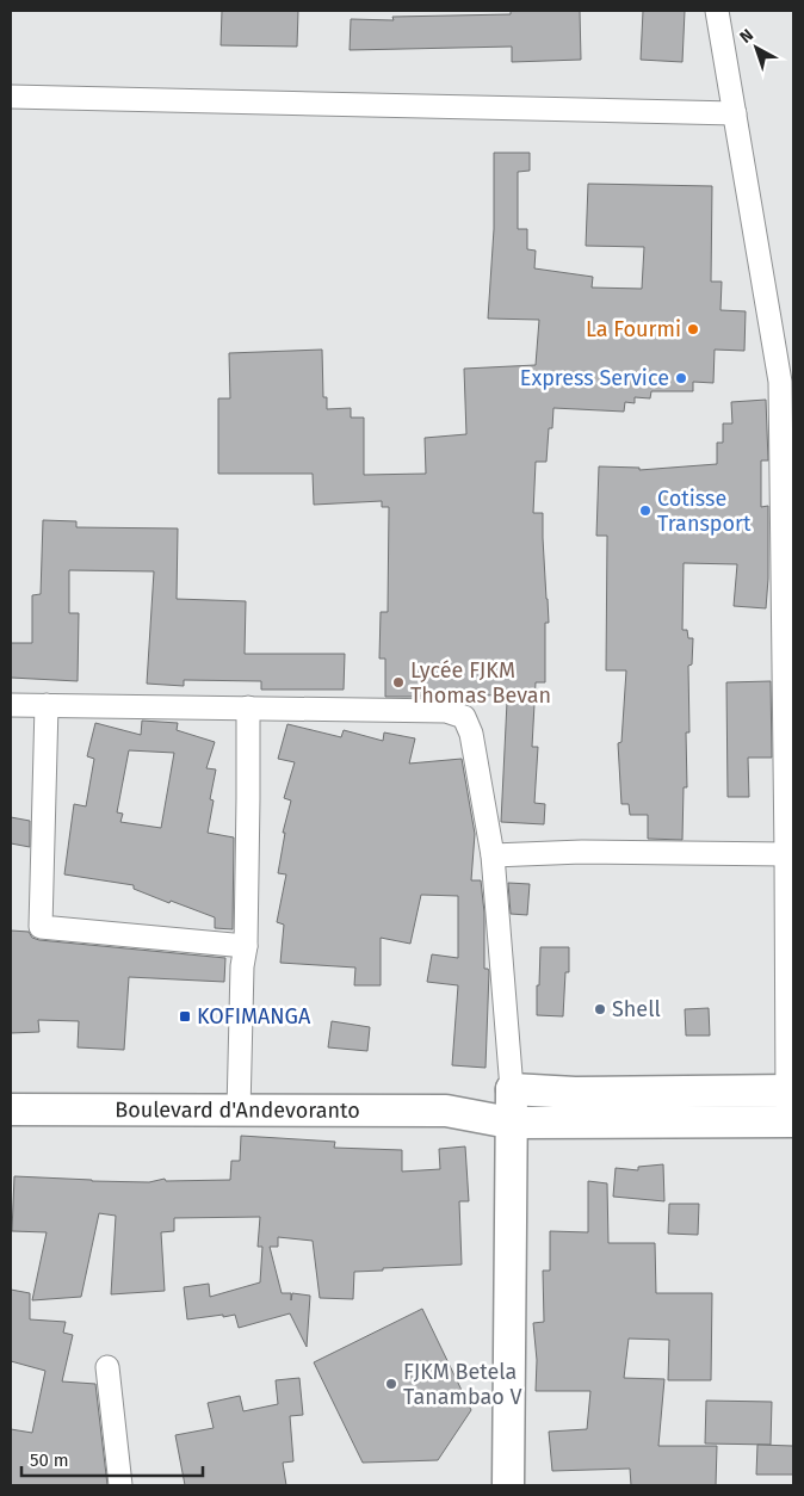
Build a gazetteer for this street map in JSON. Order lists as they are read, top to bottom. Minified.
{"streets":{"main road":["Boulevard d'Andevoranto"]},"places":{"other":["La Fourmi","Express Service","Cotisse Transport","Lycée FJKM Thomas Bevan","Shell","FJKM Betela Tanambao V"],"transit":["KOFIMANGA"]},"scale_bar":"50 m","north":"top left"}
